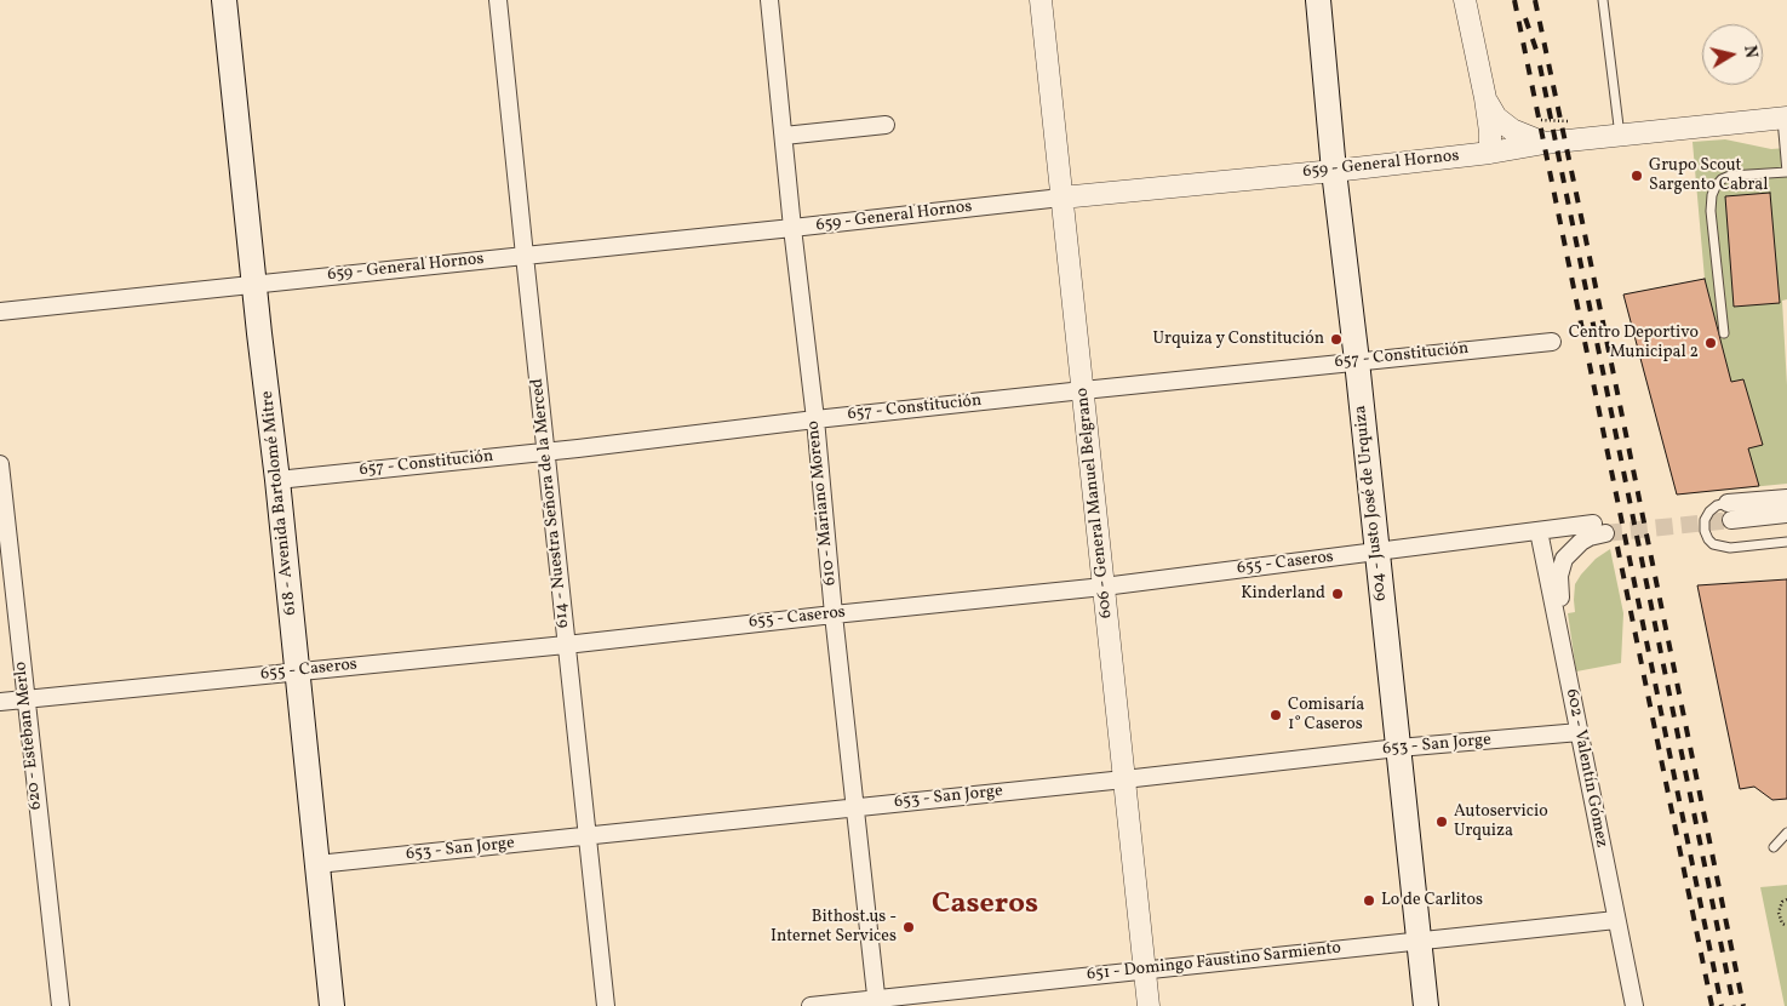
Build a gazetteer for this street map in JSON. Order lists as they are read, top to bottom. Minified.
{"streets":{"main road":["618 - Avenida Bartolomé Mitre","604 - Justo José de Urquiza"],"street":["659 - General Hornos","657 - Constitución","614 - Nuestra Señora de la Merced","610 - Mariano Moreno","606 - General Manuel Belgrano","655 - Caseros","620 - Esteban Merlo","653 - San Jorge","602 - Valentín Gómez","651 - Domingo Faustino Sarmiento"]},"crossings":[["659 - General Hornos","618 - Avenida Bartolomé Mitre"],["659 - General Hornos","614 - Nuestra Señora de la Merced"],["659 - General Hornos","610 - Mariano Moreno"],["659 - General Hornos","606 - General Manuel Belgrano"],["659 - General Hornos","604 - Justo José de Urquiza"],["657 - Constitución","618 - Avenida Bartolomé Mitre"],["657 - Constitución","614 - Nuestra Señora de la Merced"],["657 - Constitución","610 - Mariano Moreno"],["657 - Constitución","606 - General Manuel Belgrano"],["657 - Constitución","604 - Justo José de Urquiza"],["618 - Avenida Bartolomé Mitre","655 - Caseros"],["618 - Avenida Bartolomé Mitre","653 - San Jorge"],["614 - Nuestra Señora de la Merced","655 - Caseros"],["614 - Nuestra Señora de la Merced","653 - San Jorge"],["610 - Mariano Moreno","655 - Caseros"],["610 - Mariano Moreno","653 - San Jorge"],["610 - Mariano Moreno","651 - Domingo Faustino Sarmiento"],["606 - General Manuel Belgrano","655 - Caseros"],["606 - General Manuel Belgrano","653 - San Jorge"],["606 - General Manuel Belgrano","651 - Domingo Faustino Sarmiento"],["604 - Justo José de Urquiza","655 - Caseros"],["604 - Justo José de Urquiza","653 - San Jorge"],["604 - Justo José de Urquiza","651 - Domingo Faustino Sarmiento"],["655 - Caseros","620 - Esteban Merlo"],["655 - Caseros","602 - Valentín Gómez"],["653 - San Jorge","602 - Valentín Gómez"],["602 - Valentín Gómez","651 - Domingo Faustino Sarmiento"]],"districts":["Caseros"],"places":["Grupo Scout Sargento Cabral","Urquiza y Constitución","Centro Deportivo Municipal 2","Kinderland","Comisaría 1° Caseros","Autoservicio Urquiza","Lo de Carlitos","Bithost.us - Internet Services"],"north":"right"}
